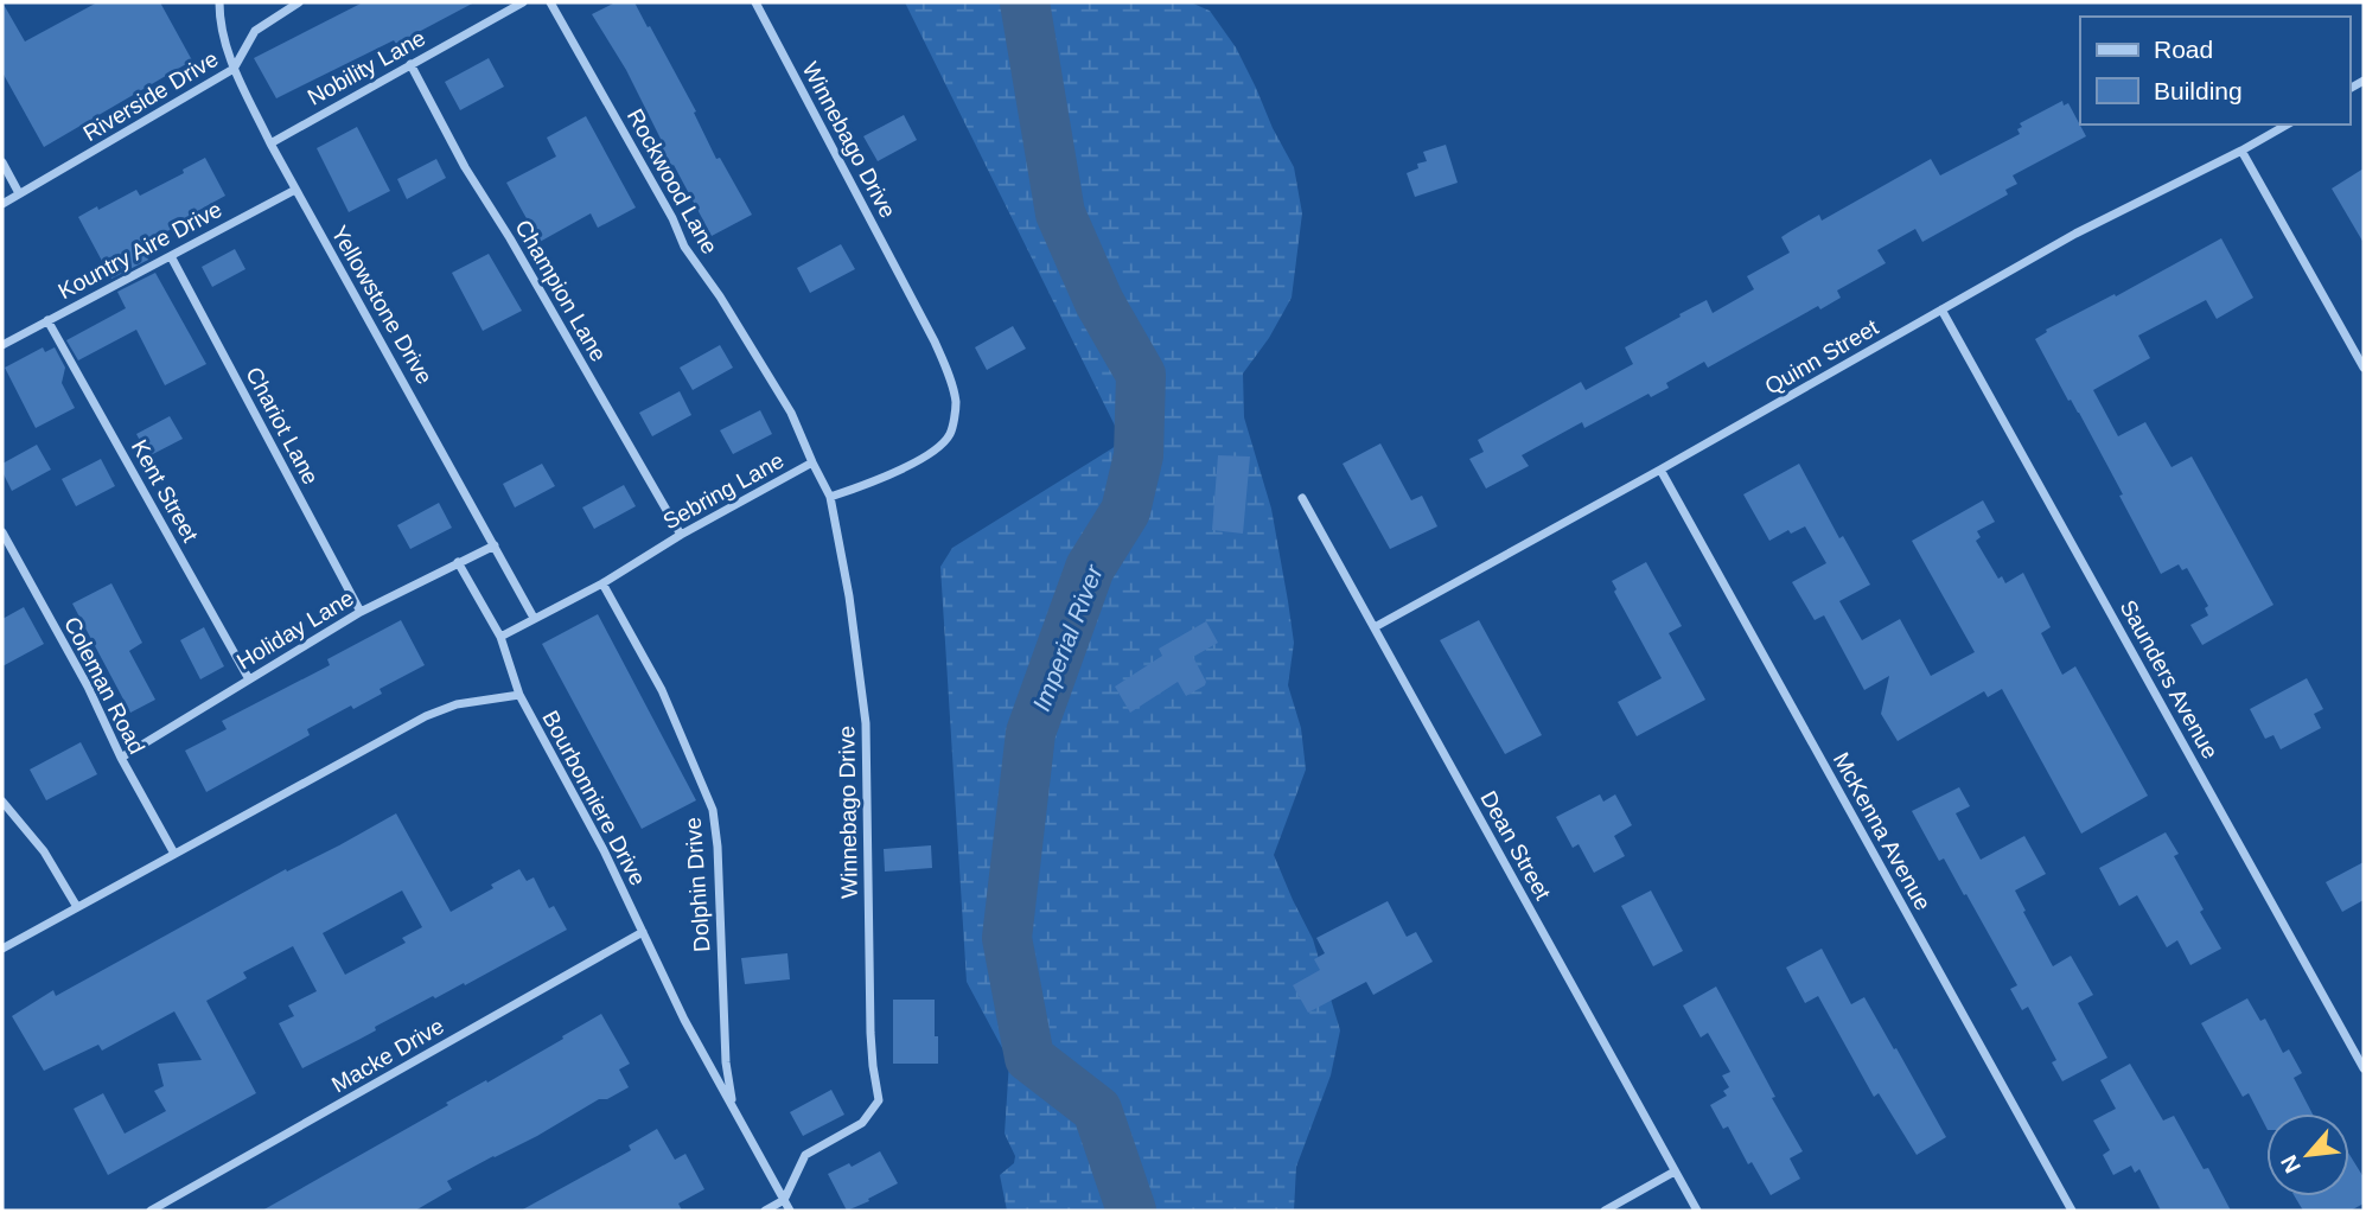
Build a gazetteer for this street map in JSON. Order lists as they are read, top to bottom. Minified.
{"streets":{"street":["Nobility Lane","Riverside Drive","Winnebago Drive","Rockwood Lane","Kountry Aire Drive","Champion Lane","Yellowstone Drive","Quinn Street","Chariot Lane","Kent Street","Sebring Lane","Holiday Lane","Saunders Avenue","Coleman Road","Bourbonniere Drive","McKenna Avenue","Dean Street","Dolphin Drive","Macke Drive"]},"crossings":[["Nobility Lane","Champion Lane"],["Nobility Lane","Yellowstone Drive"],["Riverside Drive","Yellowstone Drive"],["Winnebago Drive","Sebring Lane"],["Winnebago Drive","Bourbonniere Drive"],["Rockwood Lane","Sebring Lane"],["Kountry Aire Drive","Yellowstone Drive"],["Kountry Aire Drive","Chariot Lane"],["Kountry Aire Drive","Kent Street"],["Champion Lane","Sebring Lane"],["Yellowstone Drive","Sebring Lane"],["Yellowstone Drive","Holiday Lane"],["Quinn Street","Saunders Avenue"],["Quinn Street","McKenna Avenue"],["Quinn Street","Dean Street"],["Chariot Lane","Holiday Lane"],["Kent Street","Holiday Lane"],["Sebring Lane","Dolphin Drive"],["Holiday Lane","Coleman Road"],["Coleman Road","Bourbonniere Drive"],["Bourbonniere Drive","Dolphin Drive"],["Bourbonniere Drive","Macke Drive"]],"water":["Imperial River"],"legend":["Road","Building"],"north":"bottom left"}
